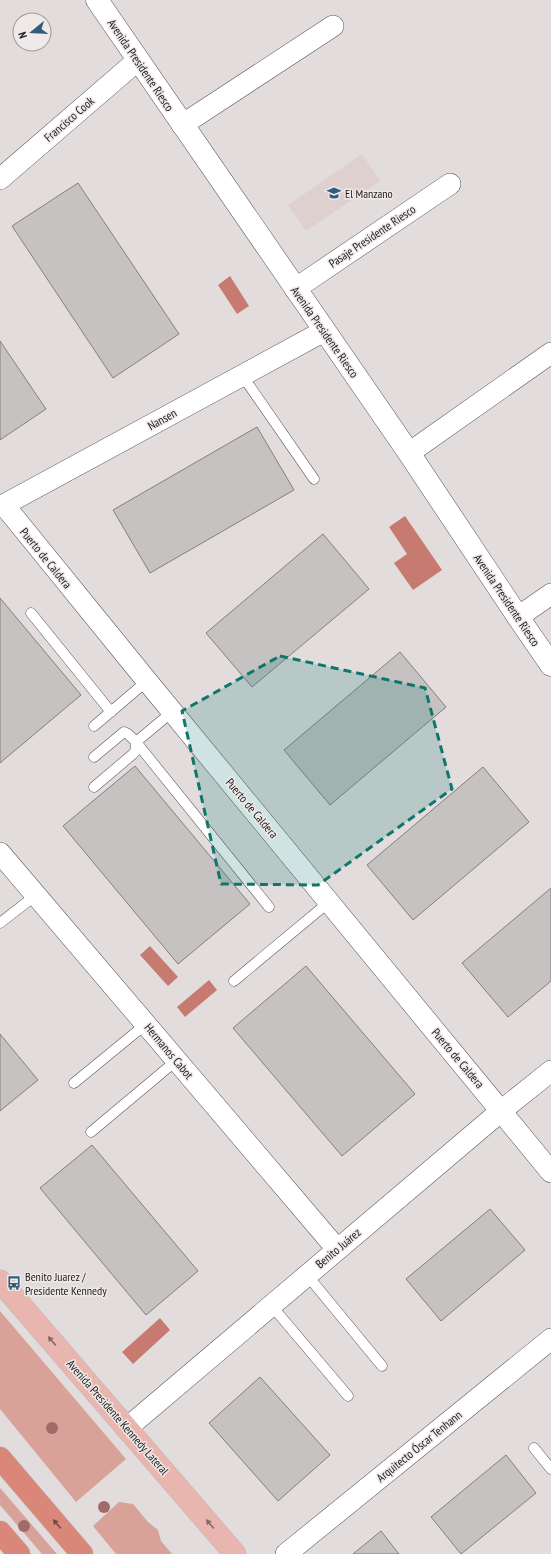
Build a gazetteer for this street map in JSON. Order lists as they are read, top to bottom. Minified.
{"streets":{"main road":["Avenida Presidente Riesco","Avenida Presidente Kennedy Lateral"],"street":["Francisco Cook","Pasaje Presidente Riesco","Nansen","Puerto de Caldera","Hermanos Cabot","Benito Juárez","Arquitecto Óscar Tenhann"]},"crossings":[["Avenida Presidente Riesco","Francisco Cook"],["Avenida Presidente Riesco","Pasaje Presidente Riesco"],["Avenida Presidente Riesco","Nansen"],["Nansen","Puerto de Caldera"],["Puerto de Caldera","Benito Juárez"],["Hermanos Cabot","Benito Juárez"],["Benito Juárez","Avenida Presidente Kennedy Lateral"]],"one_way":["Avenida Presidente Kennedy Lateral"],"places":{"school or university":["El Manzano"],"bus stop":["Benito Juarez / Presidente Kennedy"]},"north":"left"}
